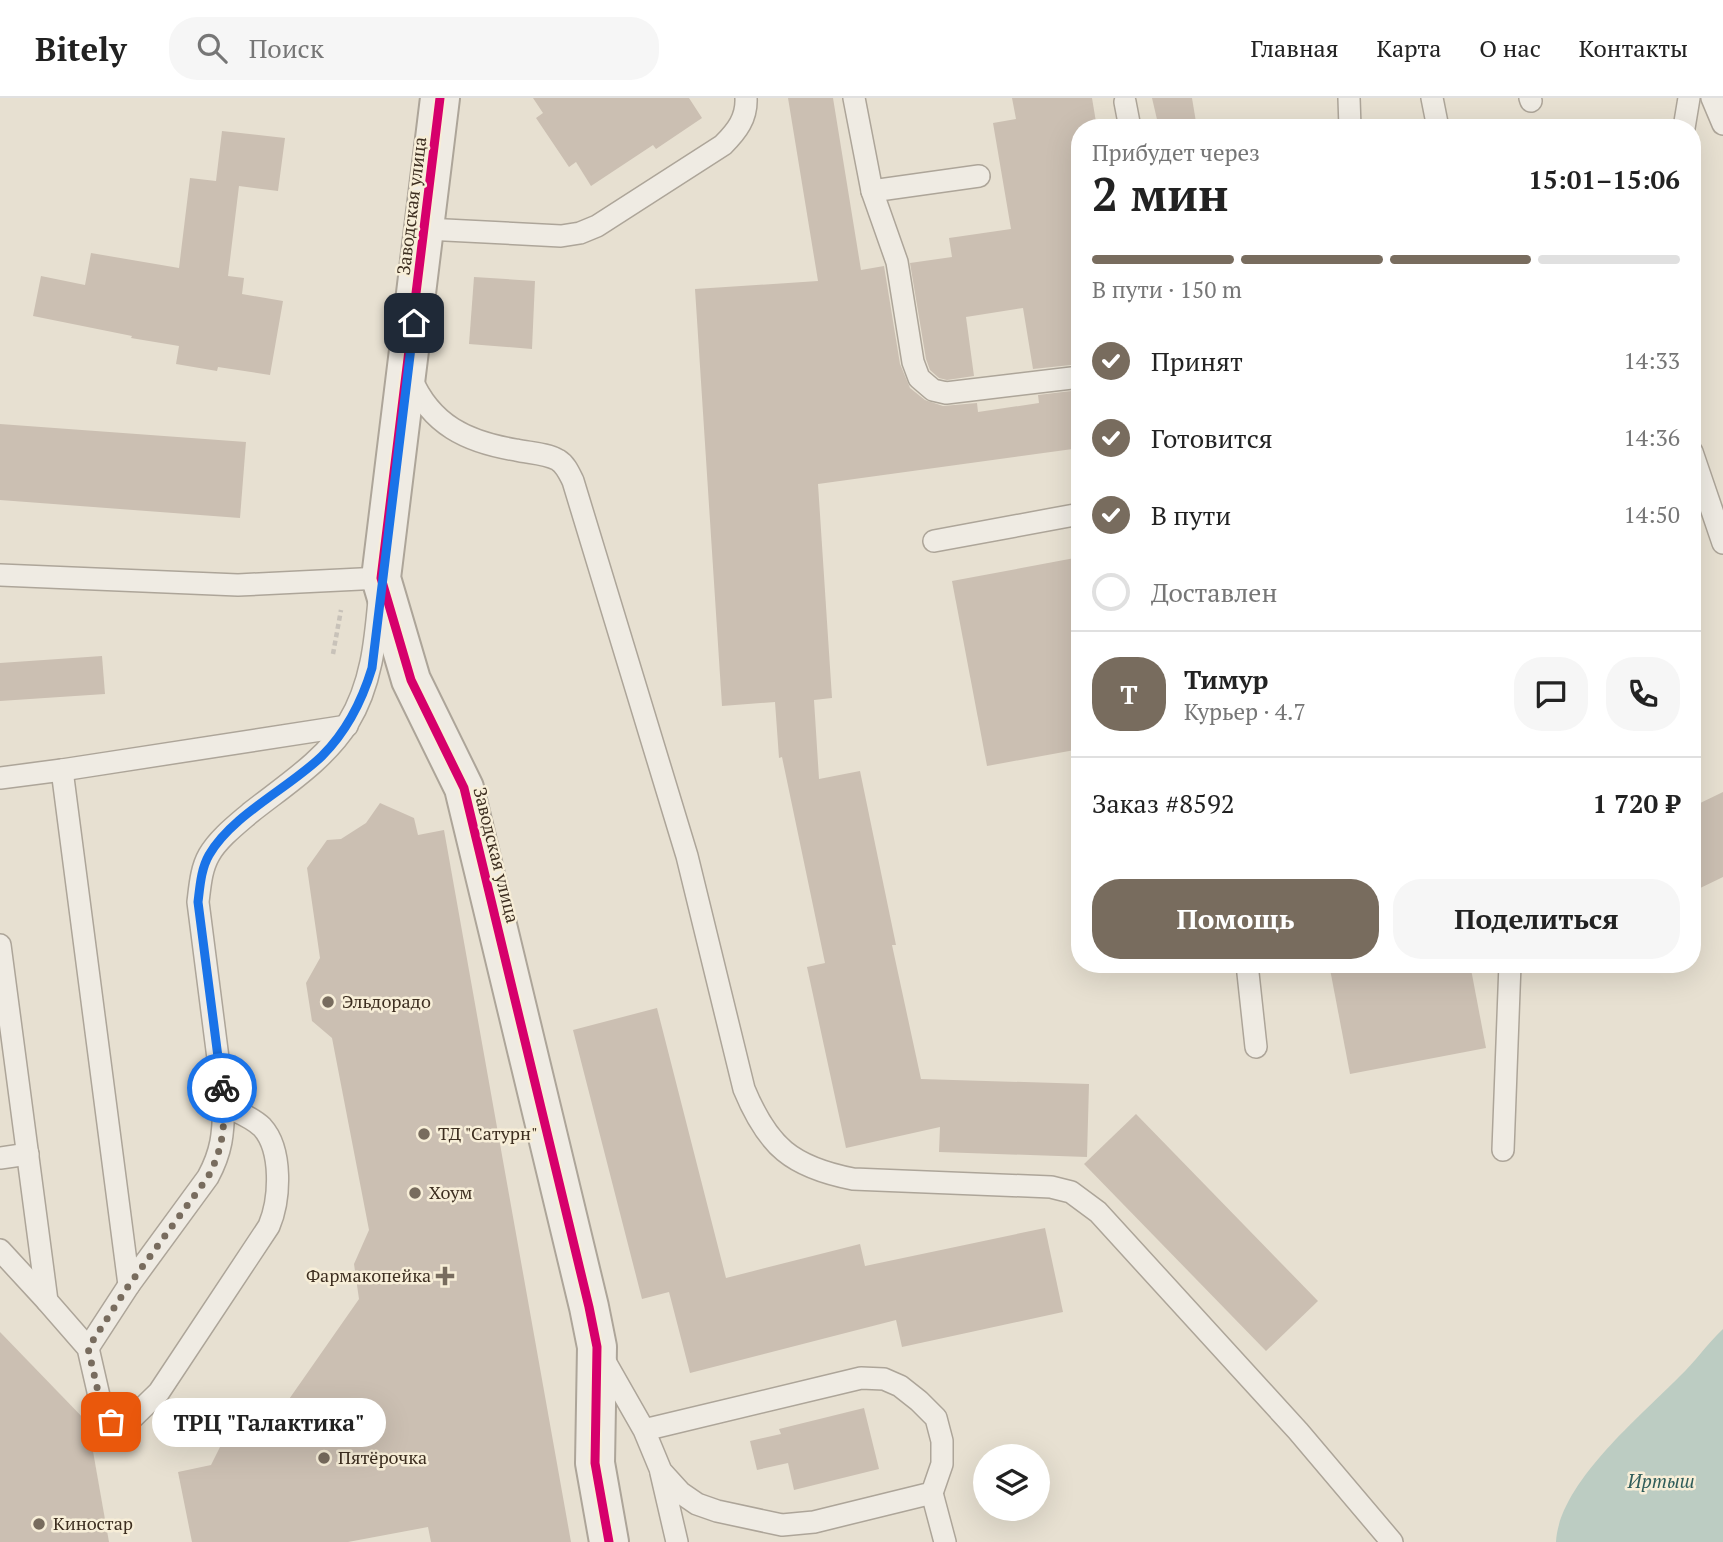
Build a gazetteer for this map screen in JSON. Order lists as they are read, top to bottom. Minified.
{"streets":{"street":["Заводская улица"]},"water":["Иртыш"],"places":{"other":["Эльдорадо","ТД \"Сатурн\"","Хоум","ТРЦ \"Галактика\"","Пятёрочка","Киностар"],"health":["Фармакопейка"]},"page":{"header":"Bitely","search":"Поиск","nav":["Главная","Карта","О нас","Контакты"],"heading":["2 мин","Прибудет через","15:01–15:06"],"panel":["Тимур","Курьер · 4.7","Заказ #8592","1 720 ₽"],"bar":"В пути · 150 m","list":[["Принят","14:33"],["Готовится","14:36"],["В пути","14:50"],"Доставлен"],"round":"Т","buttons":["Помощь","Поделиться"],"bubble":"ТРЦ \"Галактика\""}}
